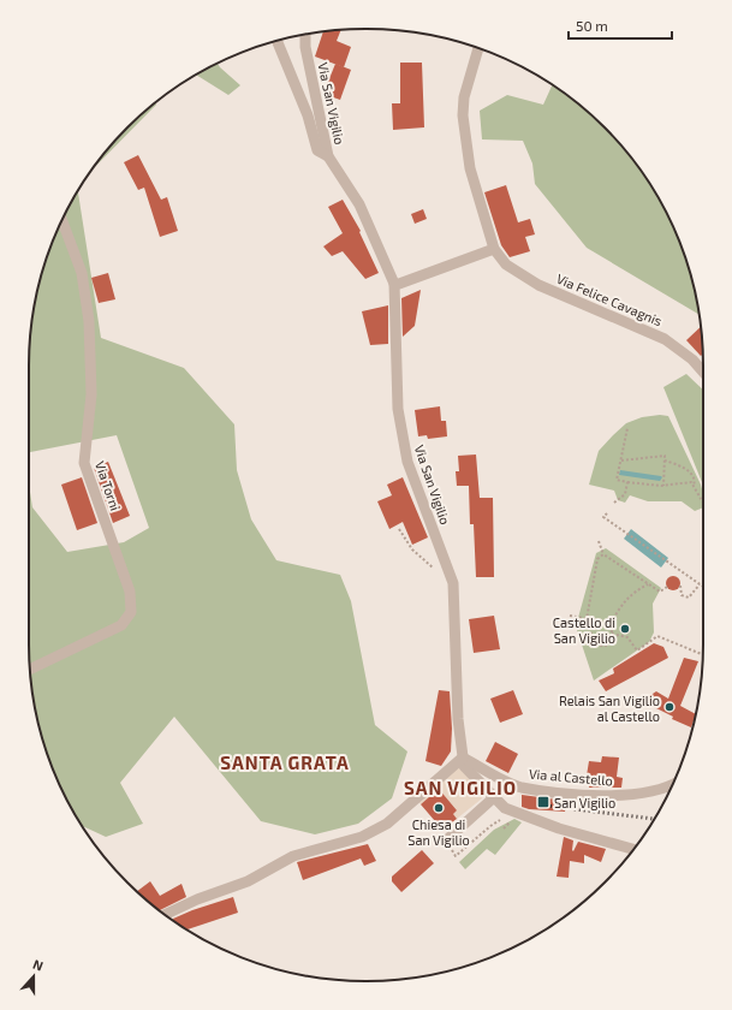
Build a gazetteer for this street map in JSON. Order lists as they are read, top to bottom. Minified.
{"streets":{"street":["Via San Vigilio","Via Felice Cavagnis","Via Torni","Via al Castello"]},"crossings":[["Via San Vigilio","Via al Castello"]],"districts":["SANTA GRATA","SAN VIGILIO"],"places":{"other":["Castello di San Vigilio","Relais San Vigilio al Castello","Chiesa di San Vigilio"],"transit":["San Vigilio"]},"scale_bar":"50 m","north":"top"}
